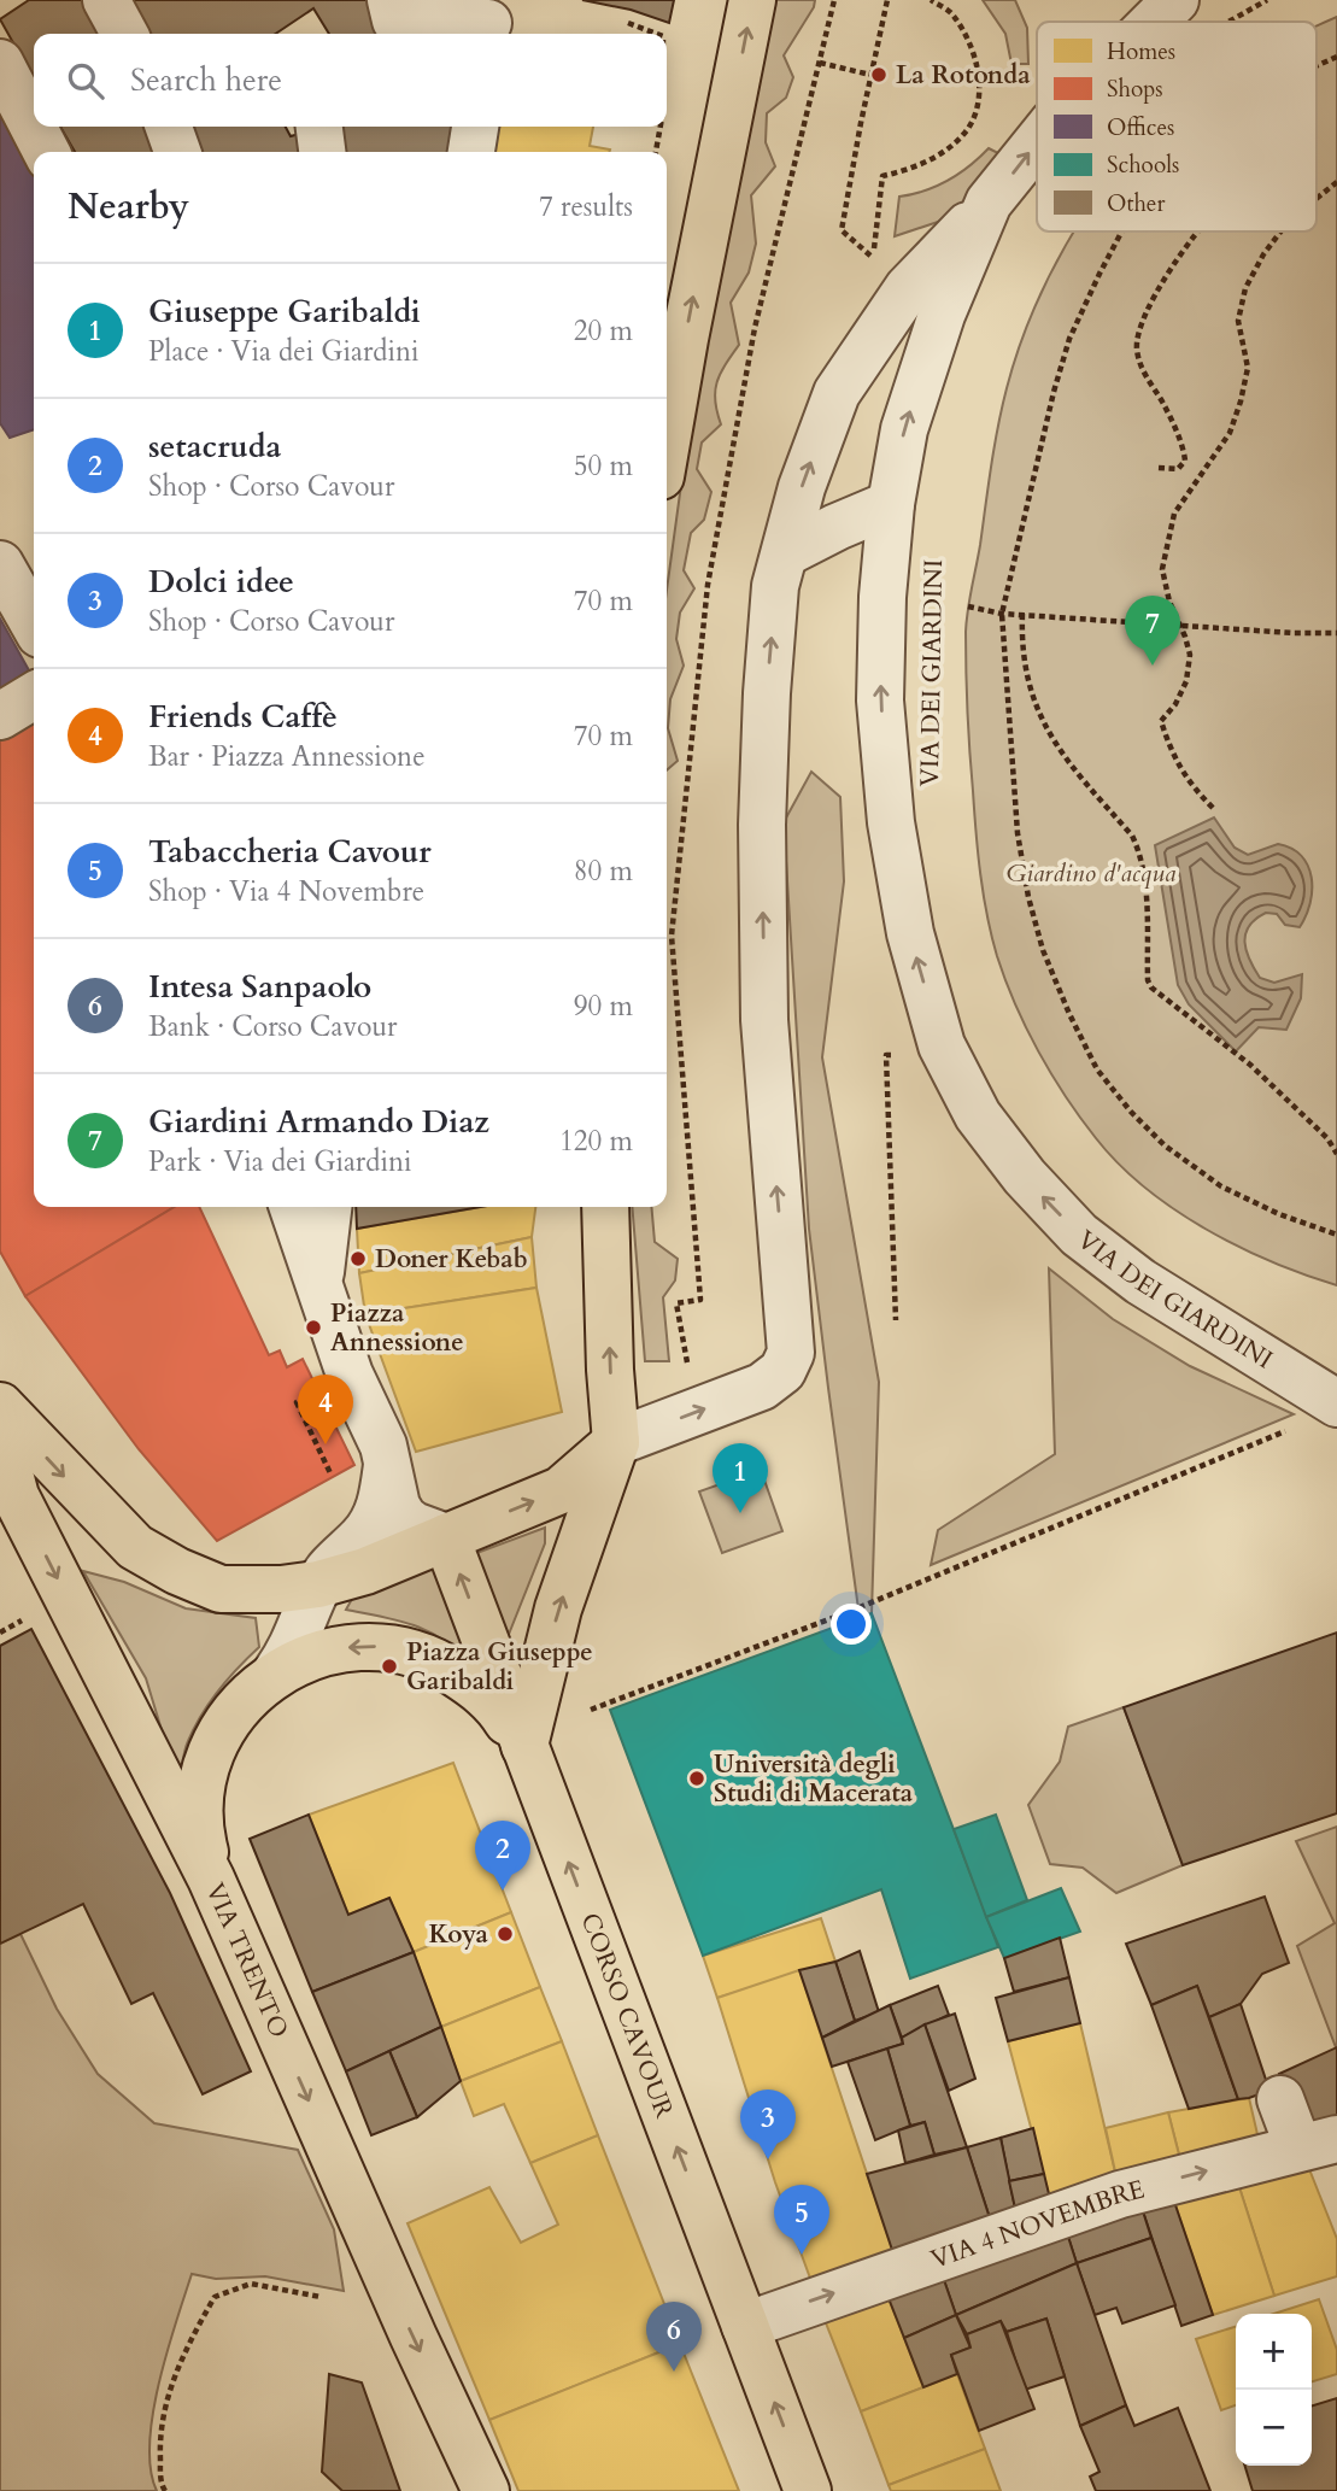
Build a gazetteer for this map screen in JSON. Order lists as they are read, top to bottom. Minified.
{"streets":{"main road":["VIA TRENTO","CORSO CAVOUR"],"street":["VIA DEI GIARDINI","VIA 4 NOVEMBRE"]},"crossings":[["CORSO CAVOUR","VIA 4 NOVEMBRE"]],"one_way":["VIA DEI GIARDINI","VIA TRENTO","CORSO CAVOUR","VIA 4 NOVEMBRE"],"parks":["Giardino d'acqua"],"places":["La Rotonda","Doner Kebab","Piazza Annessione","Piazza Giuseppe Garibaldi","Università degli Studi di Macerata","Koya"],"legend":["Homes","Shops","Offices","Schools","Other"],"page":{"search":"Search here","heading":["Nearby","7 results"],"list":[{"mark":"1","name":"Giuseppe Garibaldi","note":"Place · Via dei Giardini","value":"20 m"},{"mark":"2","name":"setacruda","note":"Shop · Corso Cavour","value":"50 m"},{"mark":"3","name":"Dolci idee","note":"Shop · Corso Cavour","value":"70 m"},{"mark":"4","name":"Friends Caffè","note":"Bar · Piazza Annessione","value":"70 m"},{"mark":"5","name":"Tabaccheria Cavour","note":"Shop · Via 4 Novembre","value":"80 m"},{"mark":"6","name":"Intesa Sanpaolo","note":"Bank · Corso Cavour","value":"90 m"},{"mark":"7","name":"Giardini Armando Diaz","note":"Park · Via dei Giardini","value":"120 m"}],"pins":["7","4","1","2","3","5","6"],"map_buttons":["+","−"]}}
